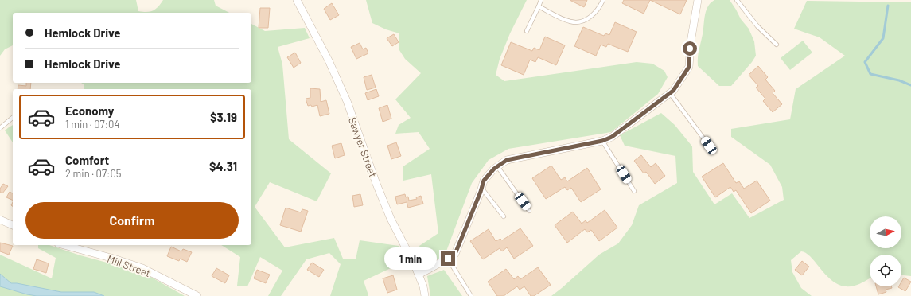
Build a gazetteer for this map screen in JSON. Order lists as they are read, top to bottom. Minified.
{"streets":{"street":["Sawyer Street","Mill Street"]},"north":"right","page":{"banner":["Hemlock Drive","Hemlock Drive"],"list":[{"name":"Economy","note":"1 min · 07:04","value":"$3.19"},{"name":"Comfort","note":"2 min · 07:05","value":"$4.31"}],"buttons":"Confirm","bubble":"1 min"}}
